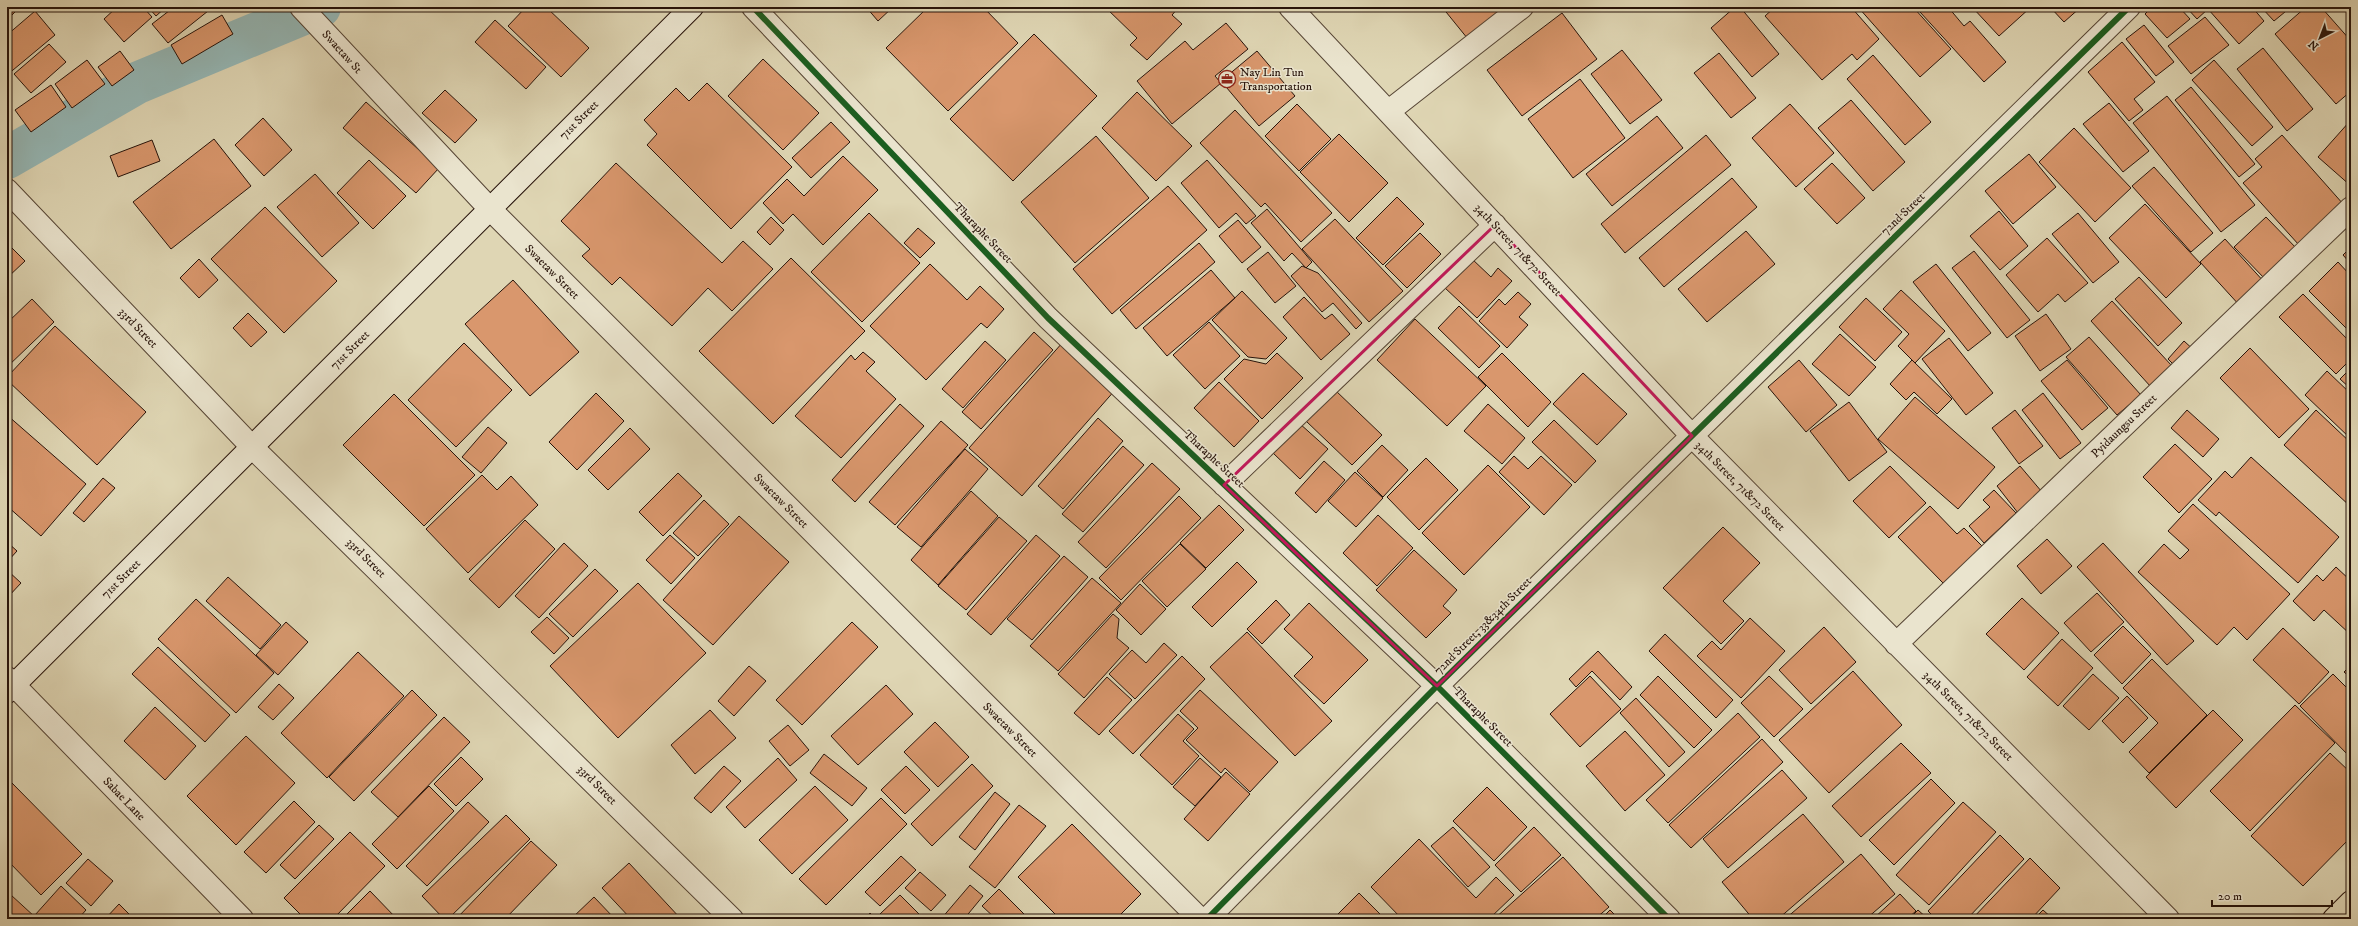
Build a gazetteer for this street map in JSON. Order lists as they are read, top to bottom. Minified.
{"streets":{"street":["Swaetaw St","71st Street","72nd Street","Tharaphe Street","34th Street, 71&72 Street","Swaetaw Street","33rd Street","Pyidaungsu Street","72nd Street, 33&34th Street","Sabae Lane"]},"crossings":[["Swaetaw St","Swaetaw Street"],["71st Street","Swaetaw Street"],["71st Street","33rd Street"],["71st Street","Sabae Lane"],["72nd Street","34th Street, 71&72 Street"],["72nd Street","72nd Street, 33&34th Street"],["Tharaphe Street","72nd Street, 33&34th Street"],["34th Street, 71&72 Street","Pyidaungsu Street"],["34th Street, 71&72 Street","72nd Street, 33&34th Street"]],"places":{"office":["Nay Lin Tun Transportation"]},"scale_bar":"20 m","north":"bottom left"}
